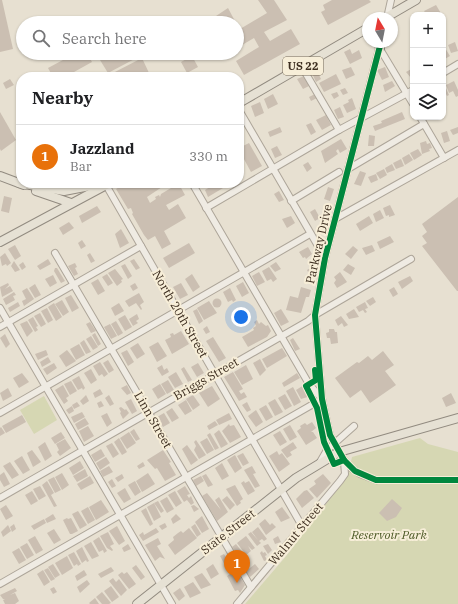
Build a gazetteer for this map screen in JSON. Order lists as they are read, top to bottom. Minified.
{"streets":{"main road":["US 22","State Street"],"street":["Parkway Drive","North 20th Street","Briggs Street","Linn Street","Walnut Street"]},"crossings":[["Parkway Drive","Briggs Street"],["Parkway Drive","State Street"],["Parkway Drive","Walnut Street"],["North 20th Street","Briggs Street"],["North 20th Street","State Street"],["North 20th Street","Walnut Street"],["Briggs Street","Linn Street"],["Linn Street","State Street"],["Linn Street","Walnut Street"]],"parks":["Reservoir Park"],"north":"top","page":{"map_buttons":["+","−"],"search":"Search here","heading":"Nearby","list":[{"mark":"1","name":"Jazzland","note":"Bar","value":"330 m"}],"pins":"1"}}
